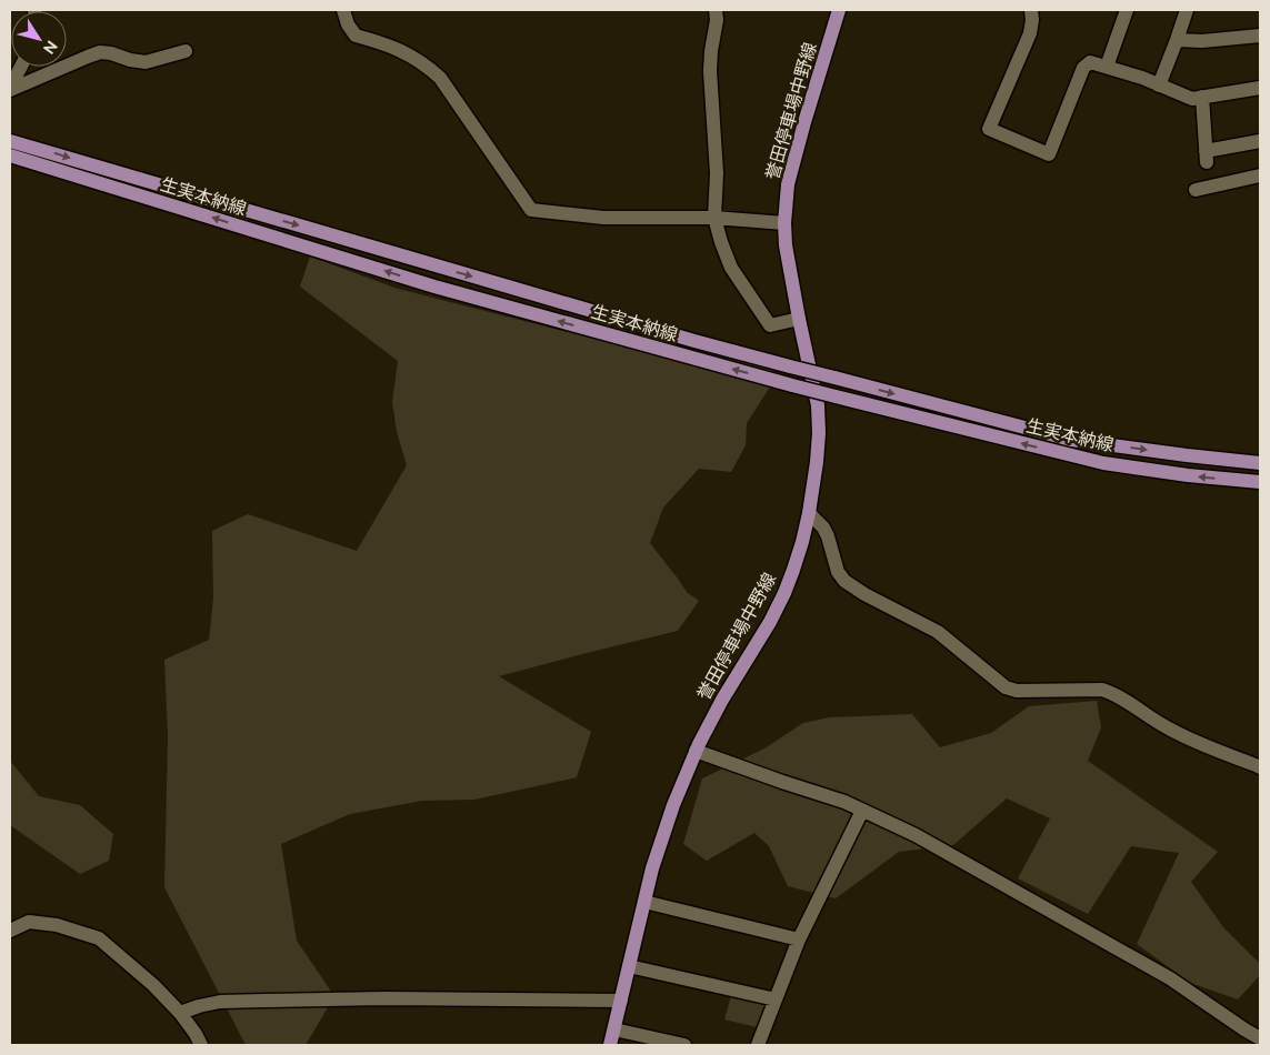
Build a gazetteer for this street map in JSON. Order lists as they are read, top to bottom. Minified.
{"streets":{"main road":["誉田停車場中野線","生実本納線"]},"north":"bottom right"}
